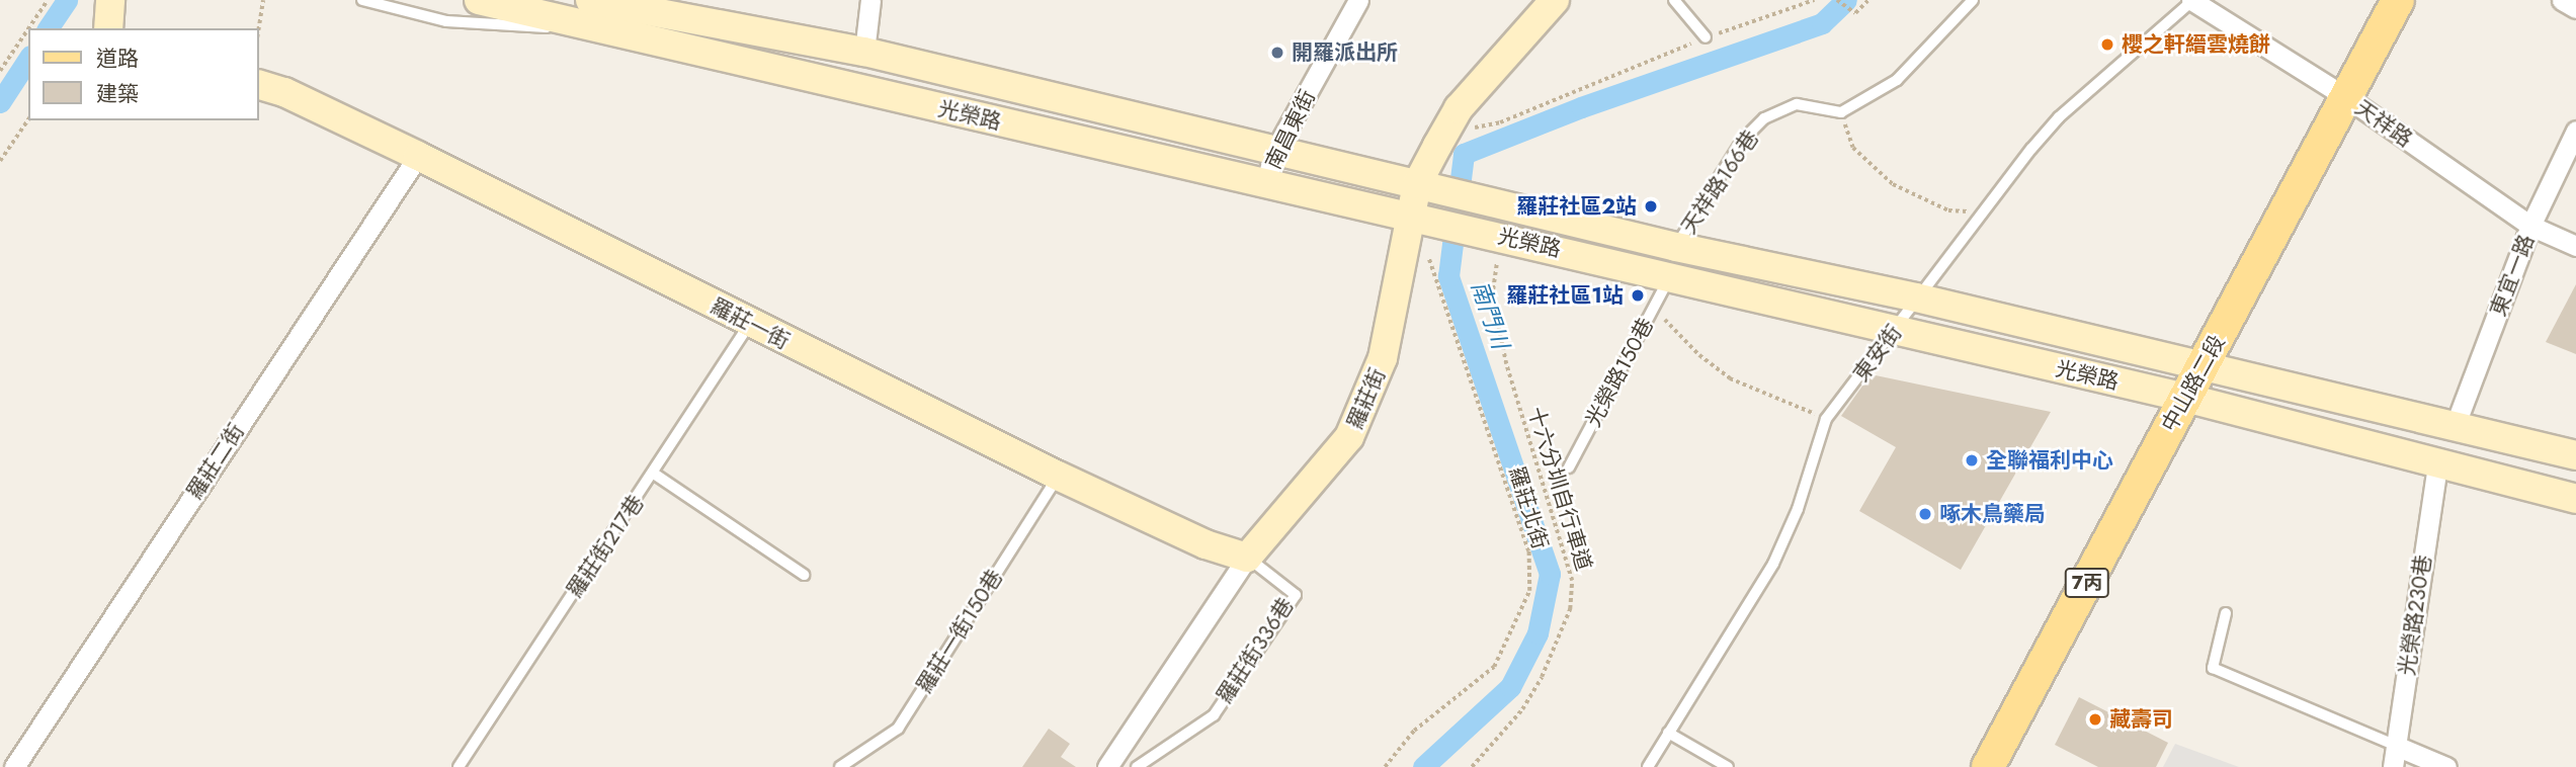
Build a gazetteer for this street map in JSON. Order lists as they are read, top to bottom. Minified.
{"streets":{"main road":["中山路二段","7丙"],"street":["光榮路","天祥路","南昌東街","東宜一路","羅莊一街","羅莊街","羅莊二街","光榮路230巷"],"lane":["天祥路166巷","東安街","光榮路150巷","羅莊街217巷","羅莊一街150巷","羅莊街336巷"],"path":["十六分圳自行車道","羅莊北街"]},"crossings":[["光榮路","南昌東街"],["光榮路","天祥路166巷"],["光榮路","東宜一路"],["光榮路","東安街"],["光榮路","光榮路150巷"],["光榮路","中山路二段"],["光榮路","羅莊街"],["光榮路","十六分圳自行車道"],["光榮路","光榮路230巷"],["天祥路","東宜一路"],["天祥路","東安街"],["天祥路","中山路二段"],["羅莊一街","羅莊街"],["羅莊一街","羅莊二街"],["羅莊一街","羅莊街217巷"],["羅莊一街","羅莊一街150巷"],["羅莊一街","羅莊街336巷"],["羅莊街","羅莊街336巷"]],"water":["南門川"],"places":["櫻之軒縉雲燒餅","開羅派出所","羅莊社區2站","羅莊社區1站","全聯福利中心","啄木鳥藥局","藏壽司"],"legend":["道路","建築"]}
